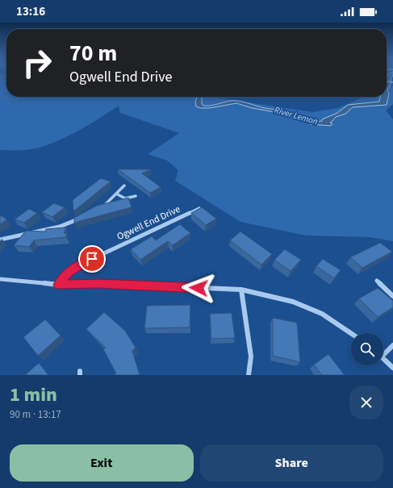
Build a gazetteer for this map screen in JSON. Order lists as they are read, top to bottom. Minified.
{"streets":{"street":["Ogwell End Drive"]},"water":["River Lemon"],"page":{"status":"13:16","turn":["70 m","Ogwell End Drive"],"heading":["1 min","90 m · 13:17"],"buttons":["Exit","Share"]}}
